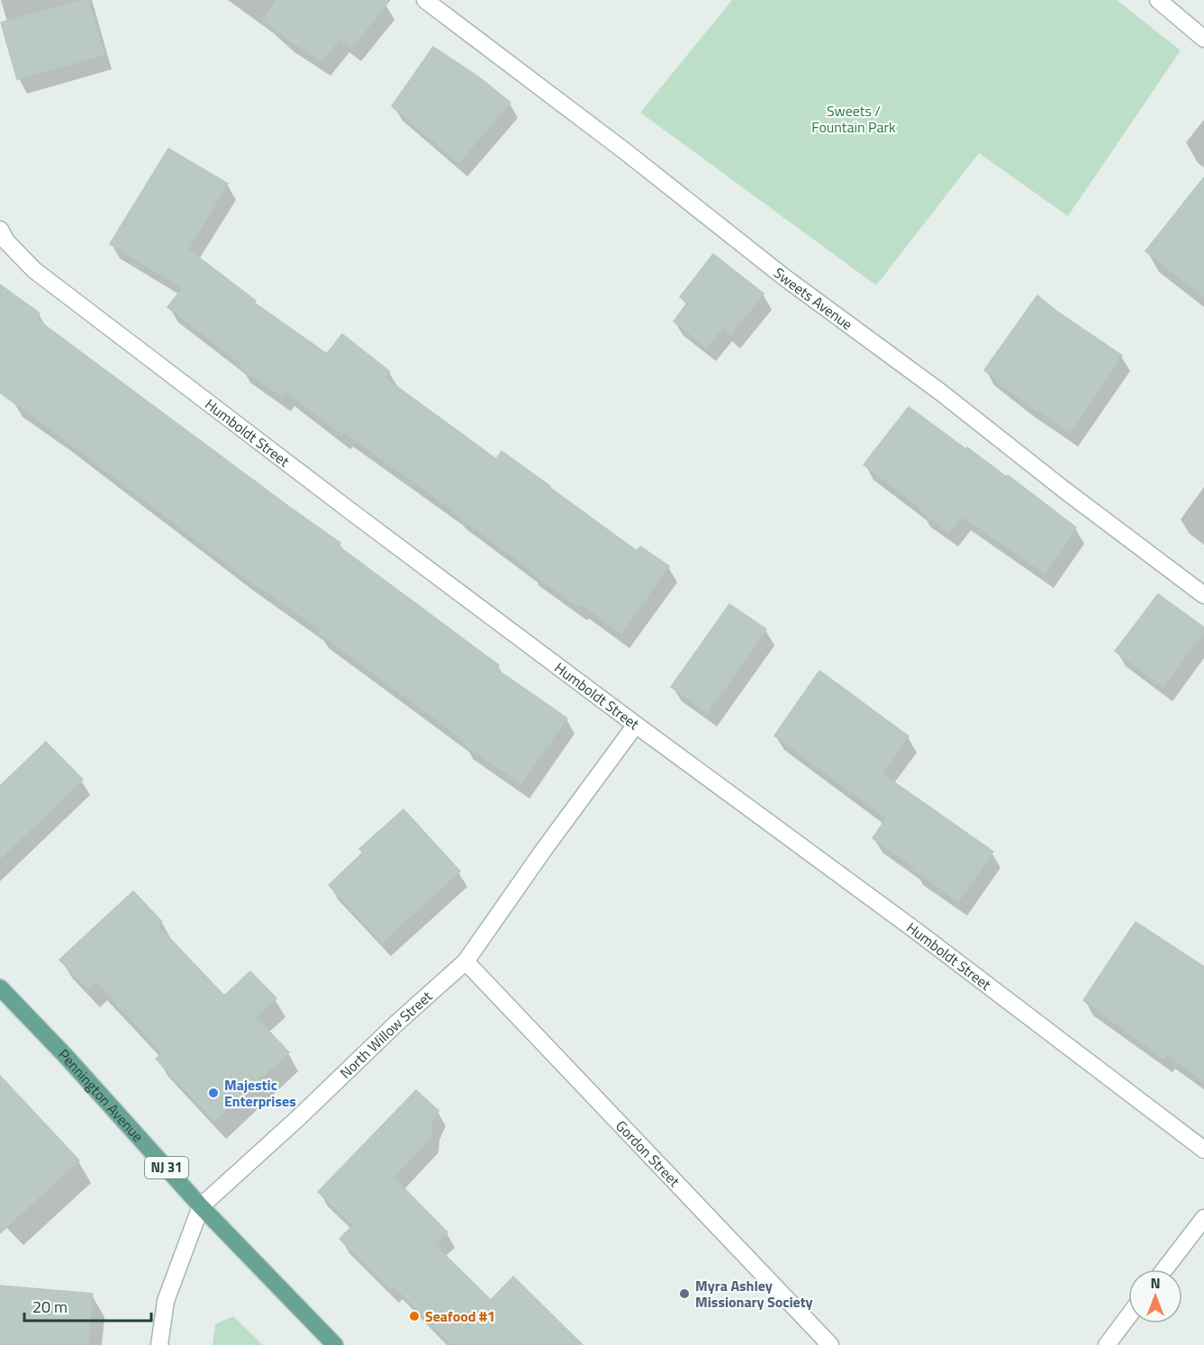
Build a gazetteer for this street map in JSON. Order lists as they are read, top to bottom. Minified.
{"streets":{"main road":["Pennington Avenue","NJ 31"],"street":["Sweets Avenue","Humboldt Street","North Willow Street","Gordon Street"]},"crossings":[["Humboldt Street","North Willow Street"],["North Willow Street","Pennington Avenue"],["North Willow Street","Gordon Street"]],"parks":["Sweets / Fountain Park"],"places":["Majestic Enterprises","Myra Ashley Missionary Society","Seafood #1"],"scale_bar":"20 m","north":"top"}
